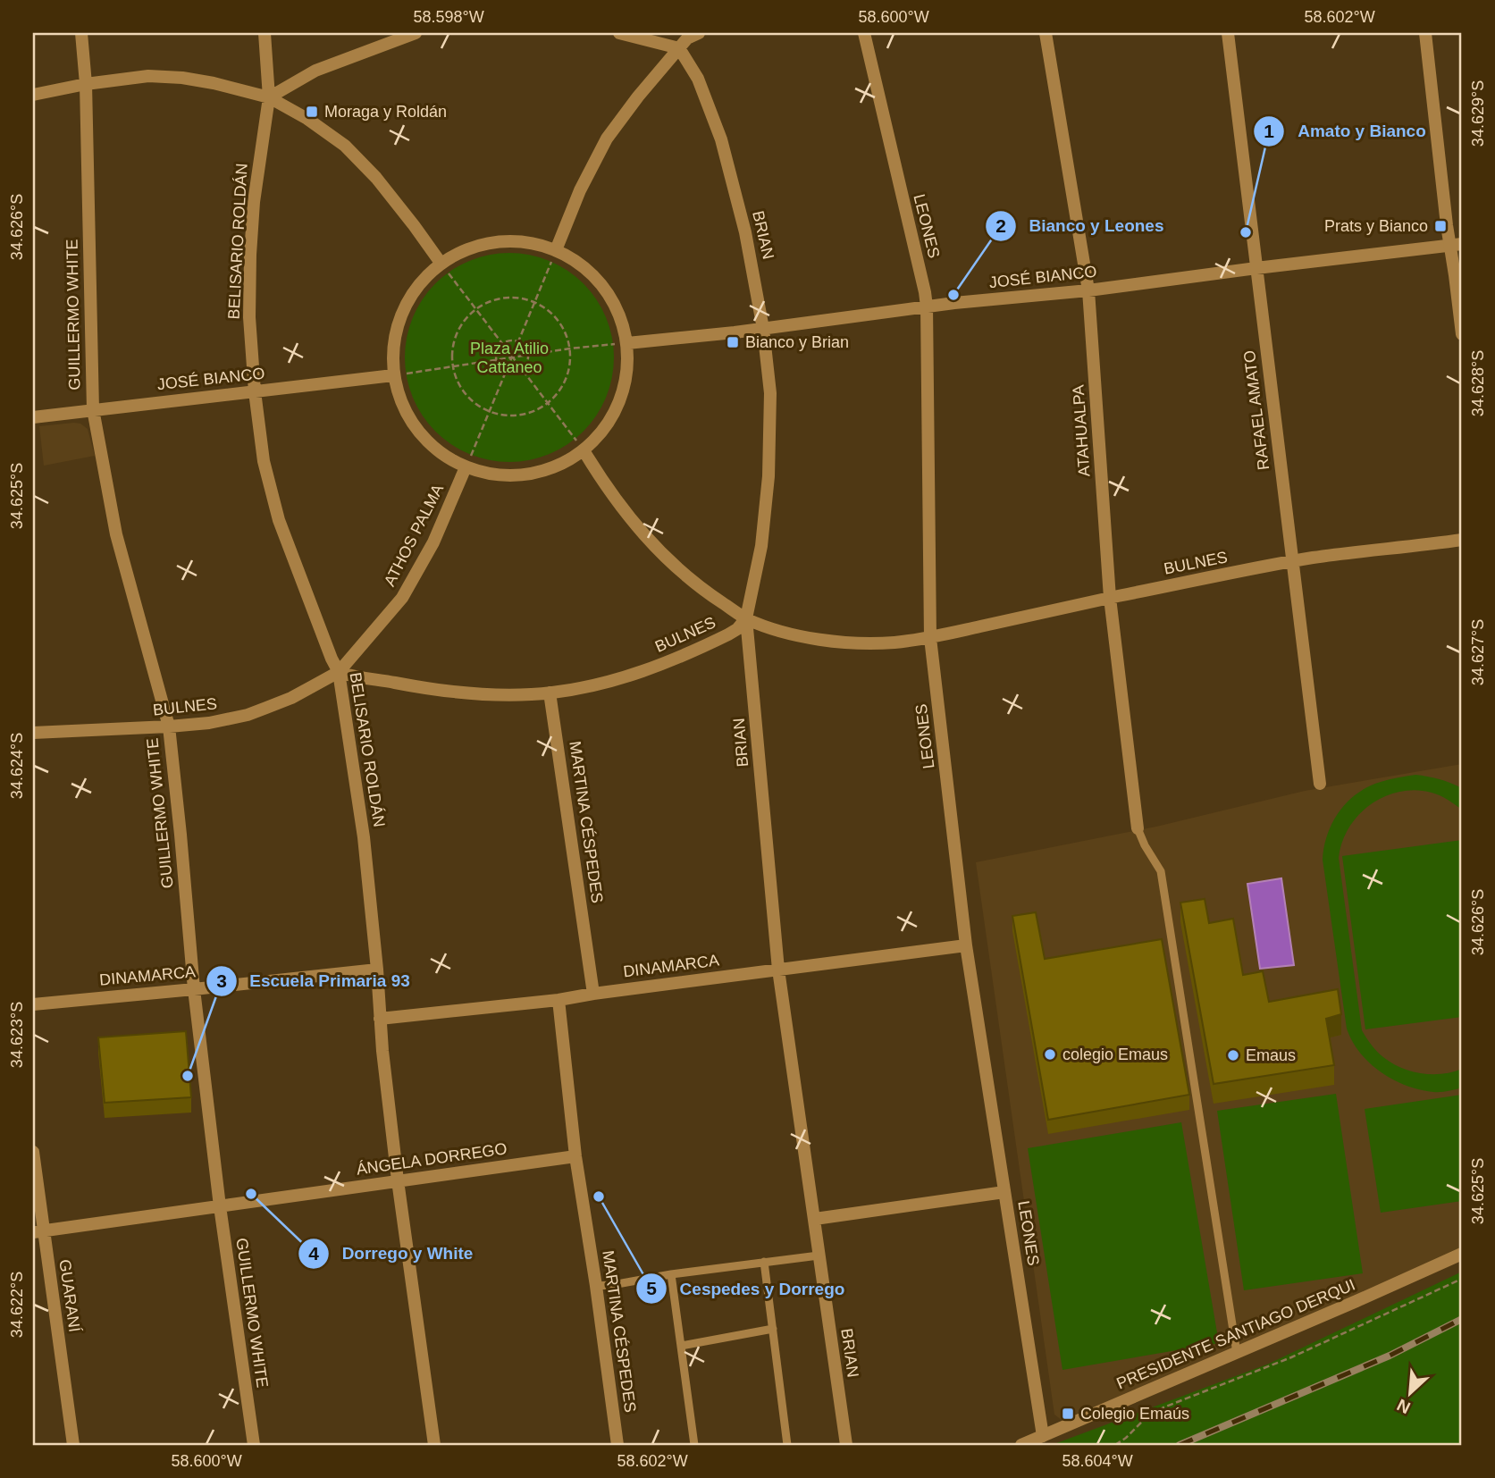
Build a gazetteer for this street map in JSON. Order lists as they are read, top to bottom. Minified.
{"streets":{"street":["LEONES","BRIAN","BELISARIO ROLDÁN","JOSÉ BIANCO","GUILLERMO WHITE","RAFAEL AMATO","ATAHUALPA","ATHOS PALMA","BULNES","MARTINA CÉSPEDES","DINAMARCA","ÁNGELA DORREGO","GUARANÍ","PRESIDENTE SANTIAGO DERQUI"]},"crossings":[["LEONES","JOSÉ BIANCO"],["LEONES","BULNES"],["LEONES","DINAMARCA"],["LEONES","PRESIDENTE SANTIAGO DERQUI"],["BRIAN","JOSÉ BIANCO"],["BRIAN","BULNES"],["BRIAN","DINAMARCA"],["BELISARIO ROLDÁN","JOSÉ BIANCO"],["BELISARIO ROLDÁN","ATHOS PALMA"],["BELISARIO ROLDÁN","BULNES"],["BELISARIO ROLDÁN","DINAMARCA"],["BELISARIO ROLDÁN","ÁNGELA DORREGO"],["JOSÉ BIANCO","GUILLERMO WHITE"],["JOSÉ BIANCO","RAFAEL AMATO"],["JOSÉ BIANCO","ATAHUALPA"],["GUILLERMO WHITE","BULNES"],["GUILLERMO WHITE","DINAMARCA"],["GUILLERMO WHITE","ÁNGELA DORREGO"],["RAFAEL AMATO","BULNES"],["ATAHUALPA","BULNES"],["ATHOS PALMA","BULNES"],["BULNES","MARTINA CÉSPEDES"],["MARTINA CÉSPEDES","DINAMARCA"],["MARTINA CÉSPEDES","ÁNGELA DORREGO"],["ÁNGELA DORREGO","GUARANÍ"]],"parks":["Plaza Atilio Cattaneo"],"places":{"transit":["Moraga y Roldán","Prats y Bianco","Bianco y Brian","Colegio Emaús"],"other":["Amato y Bianco","Bianco y Leones","colegio Emaus","Emaus","Escuela Primaria 93","Dorrego y White","Cespedes y Dorrego"]},"north":"bottom left","coordinates":["58.598°W","58.600°W","58.602°W","34.629°S","34.626°S","34.628°S","34.625°S","34.627°S","34.624°S","34.623°S","34.622°S","58.604°W"]}
